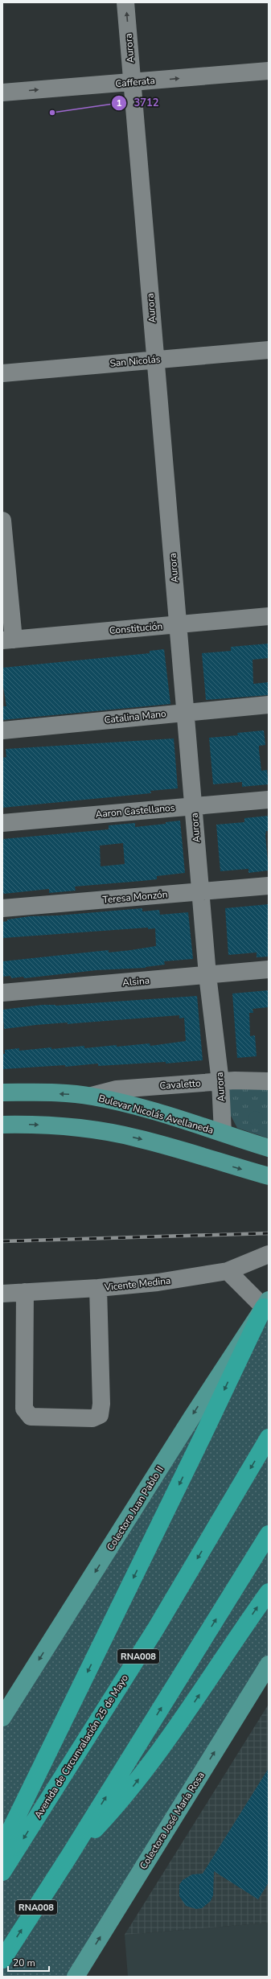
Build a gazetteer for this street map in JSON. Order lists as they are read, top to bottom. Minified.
{"streets":{"highway":["RNA008","Avenida de Circunvalación 25 de Mayo"],"main road":["Bulevar Nicolás Avellaneda","Colectora Juan Pablo II","Colectora José María Rosa"],"street":["Aurora","Cafferata","San Nicolás","Constitución","Catalina Mano","Aaron Castellanos","Teresa Monzón","Alsina","Cavaletto","Vicente Medina"]},"crossings":[["Aurora","Cafferata"],["Aurora","San Nicolás"],["Aurora","Constitución"],["Aurora","Catalina Mano"],["Aurora","Aaron Castellanos"],["Aurora","Teresa Monzón"],["Aurora","Alsina"],["Aurora","Cavaletto"],["Aurora","Bulevar Nicolás Avellaneda"],["Cavaletto","Bulevar Nicolás Avellaneda"]],"one_way":["Cafferata","Colectora Juan Pablo II","Colectora José María Rosa"],"places":["3712"],"scale_bar":"20 m"}
